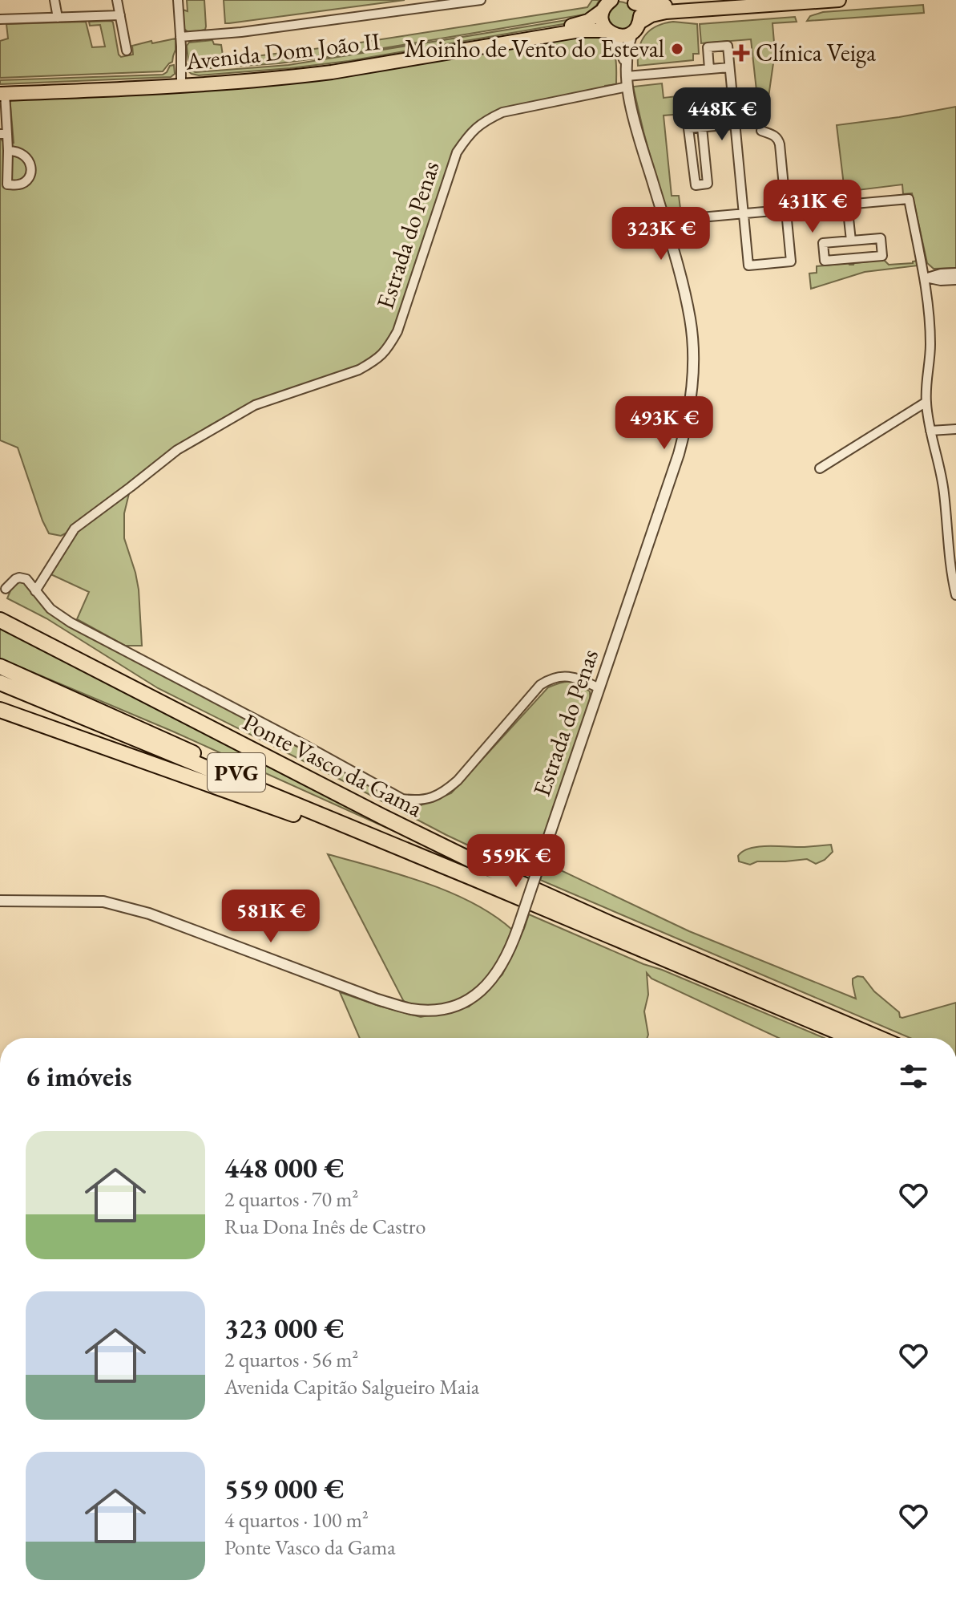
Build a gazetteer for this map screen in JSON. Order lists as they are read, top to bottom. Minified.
{"streets":{"highway":["Ponte Vasco da Gama","PVG"],"main road":["Avenida Dom João II"],"street":["Estrada do Penas"]},"places":{"other":["Moinho de Vento do Esteval"],"health":["Clínica Veiga"]},"page":{"price":["448K €","431K €","323K €","493K €","559K €","581K €"],"heading":"6 imóveis","list":[{"name":"448 000 €","note":"2 quartos · 70 m² · Rua Dona Inês de Castro"},{"name":"323 000 €","note":"2 quartos · 56 m² · Avenida Capitão Salgueiro Maia"},{"name":"559 000 €","note":"4 quartos · 100 m² · Ponte Vasco da Gama"}]}}
